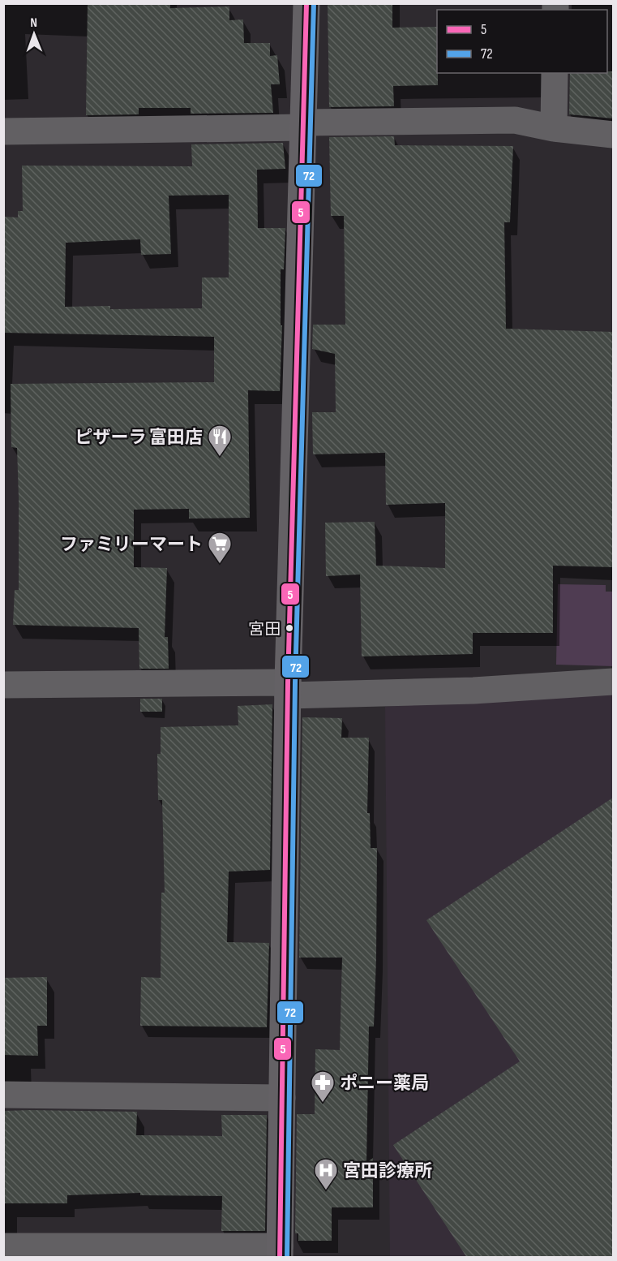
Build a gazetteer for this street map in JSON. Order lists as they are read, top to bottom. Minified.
{"places":{"restaurant":["ピザーラ 富田店"],"supermarket":["ファミリーマート"],"other":["宮田"],"pharmacy":["ポニー薬局"],"hospital":["宮田診療所"]},"lines":["transit line 5","transit line 72"],"legend":["5","72"],"north":"top"}
